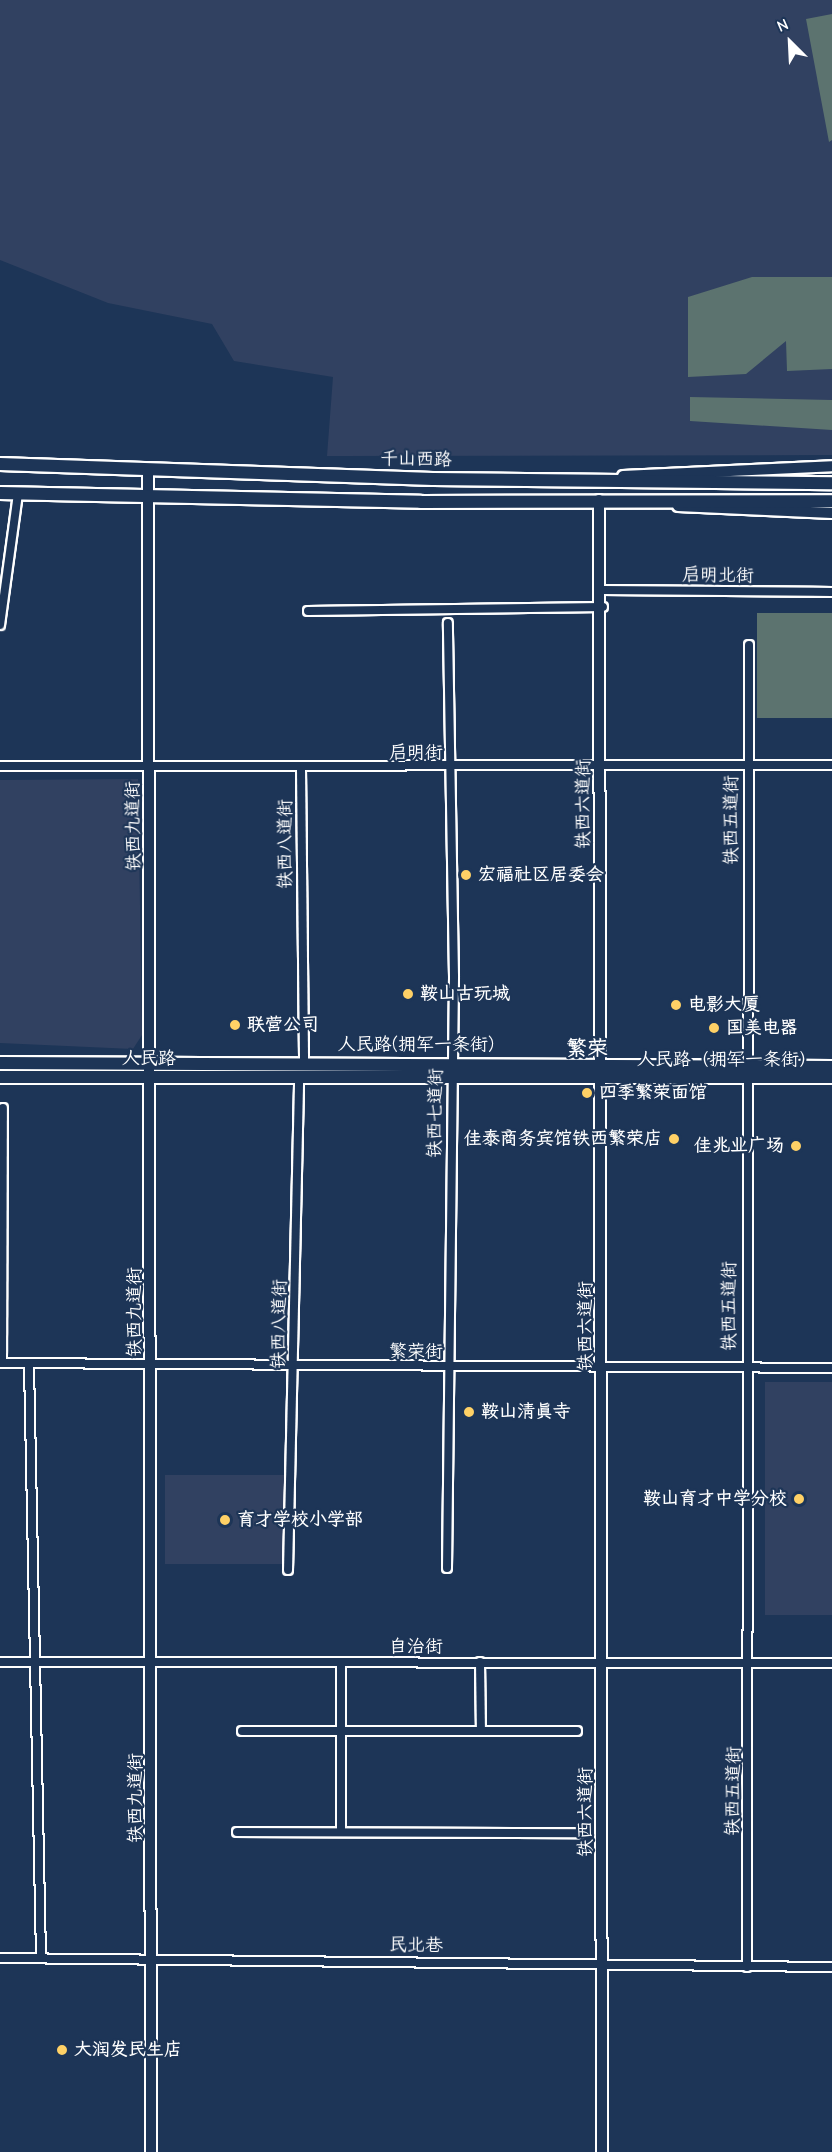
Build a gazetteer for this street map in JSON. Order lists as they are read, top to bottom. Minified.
{"streets":{"main road":["千山西路","铁西六道街","铁西九道街","人民路(拥军一条街)","人民路","人民路（拥军一条街）"],"street":["启明北街","启明街","铁西五道街","铁西八道街","铁西七道街","繁荣街","自治街","民北巷"]},"crossings":[["千山西路","铁西九道街"],["启明北街","铁西六道街"],["启明街","铁西六道街"],["启明街","铁西五道街"],["启明街","铁西九道街"],["启明街","铁西八道街"],["启明街","铁西七道街"],["铁西六道街","人民路(拥军一条街)"],["铁西六道街","人民路（拥军一条街）"],["铁西六道街","繁荣街"],["铁西六道街","自治街"],["铁西六道街","民北巷"],["铁西五道街","人民路(拥军一条街)"],["铁西五道街","人民路（拥军一条街）"],["铁西五道街","繁荣街"],["铁西五道街","自治街"],["铁西五道街","民北巷"],["铁西九道街","人民路(拥军一条街)"],["铁西九道街","人民路"],["铁西九道街","繁荣街"],["铁西九道街","自治街"],["铁西九道街","民北巷"],["铁西八道街","人民路(拥军一条街)"],["铁西八道街","人民路"],["铁西八道街","人民路（拥军一条街）"],["铁西八道街","繁荣街"],["人民路(拥军一条街)","人民路（拥军一条街）"],["人民路(拥军一条街)","铁西七道街"],["人民路","人民路（拥军一条街）"],["人民路（拥军一条街）","铁西七道街"],["铁西七道街","繁荣街"]],"districts":["繁荣"],"places":["宏福社区居委会","鞍山古玩城","电影大厦","联营公司","国美电器","四季繁荣面馆","佳泰商务宾馆铁西繁荣店","佳兆业广场","鞍山清真寺","鞍山育才中学分校","育才学校小学部","大润发民生店"],"north":"top left"}
